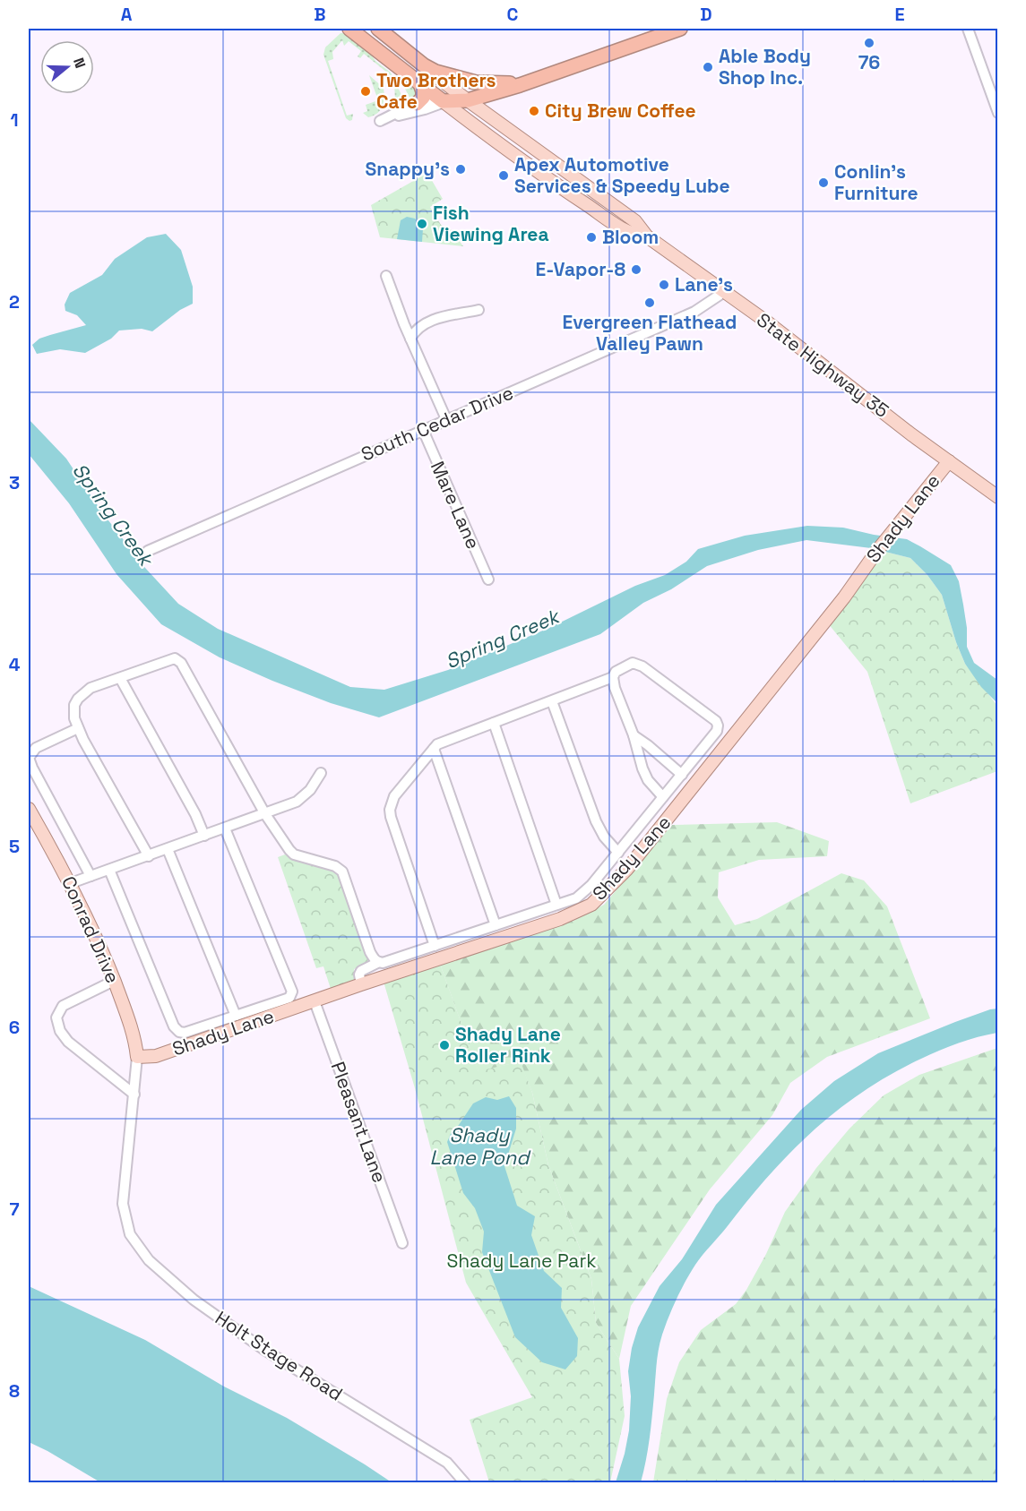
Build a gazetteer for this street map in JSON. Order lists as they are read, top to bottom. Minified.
{"streets":{"main road":["State Highway 35","Shady Lane","Conrad Drive"],"street":["South Cedar Drive","Mare Lane","Pleasant Lane","Holt Stage Road"]},"crossings":[["State Highway 35","South Cedar Drive"],["State Highway 35","Shady Lane"],["South Cedar Drive","Mare Lane"],["Shady Lane","Conrad Drive"],["Shady Lane","Pleasant Lane"]],"water":["Spring Creek","Shady Lane Pond"],"parks":["Shady Lane Park"],"places":["76","Able Body Shop Inc.","Two Brothers Cafe","City Brew Coffee","Snappy's","Apex Automotive Services & Speedy Lube","Conlin's Furniture","Fish Viewing Area","Bloom","E-Vapor-8","Lane's","Evergreen Flathead Valley Pawn","Shady Lane Roller Rink"],"north":"right","grid":{"columns":["A","B","C","D","E"],"rows":["1","2","3","4","5","6","7","8"]}}
